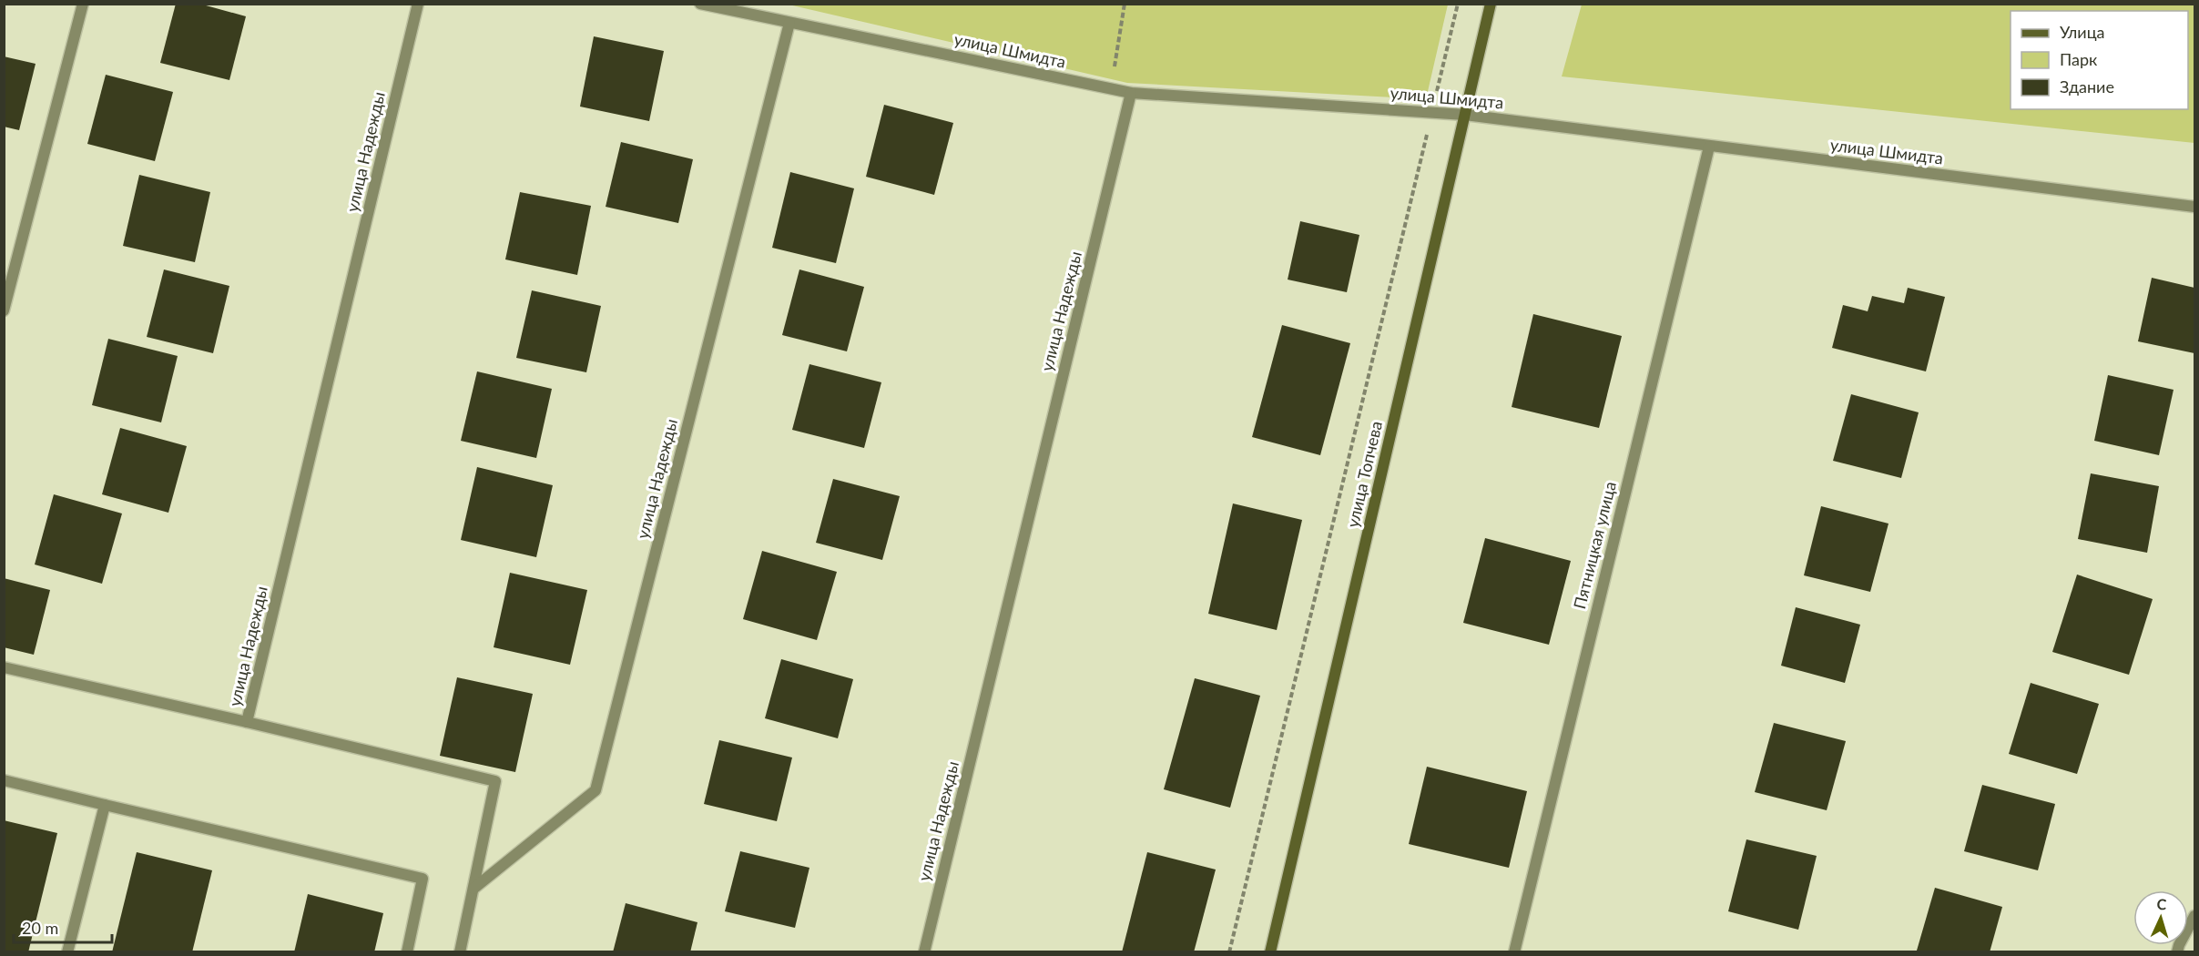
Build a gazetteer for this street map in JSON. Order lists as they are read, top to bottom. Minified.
{"streets":{"street":["улица Шмидта","улица Надежды","улица Топчева","Пятницкая улица"]},"crossings":[["улица Шмидта","улица Надежды"],["улица Шмидта","улица Топчева"],["улица Шмидта","Пятницкая улица"]],"legend":["Улица","Парк","Здание"],"scale_bar":"20 m","north":"top"}
